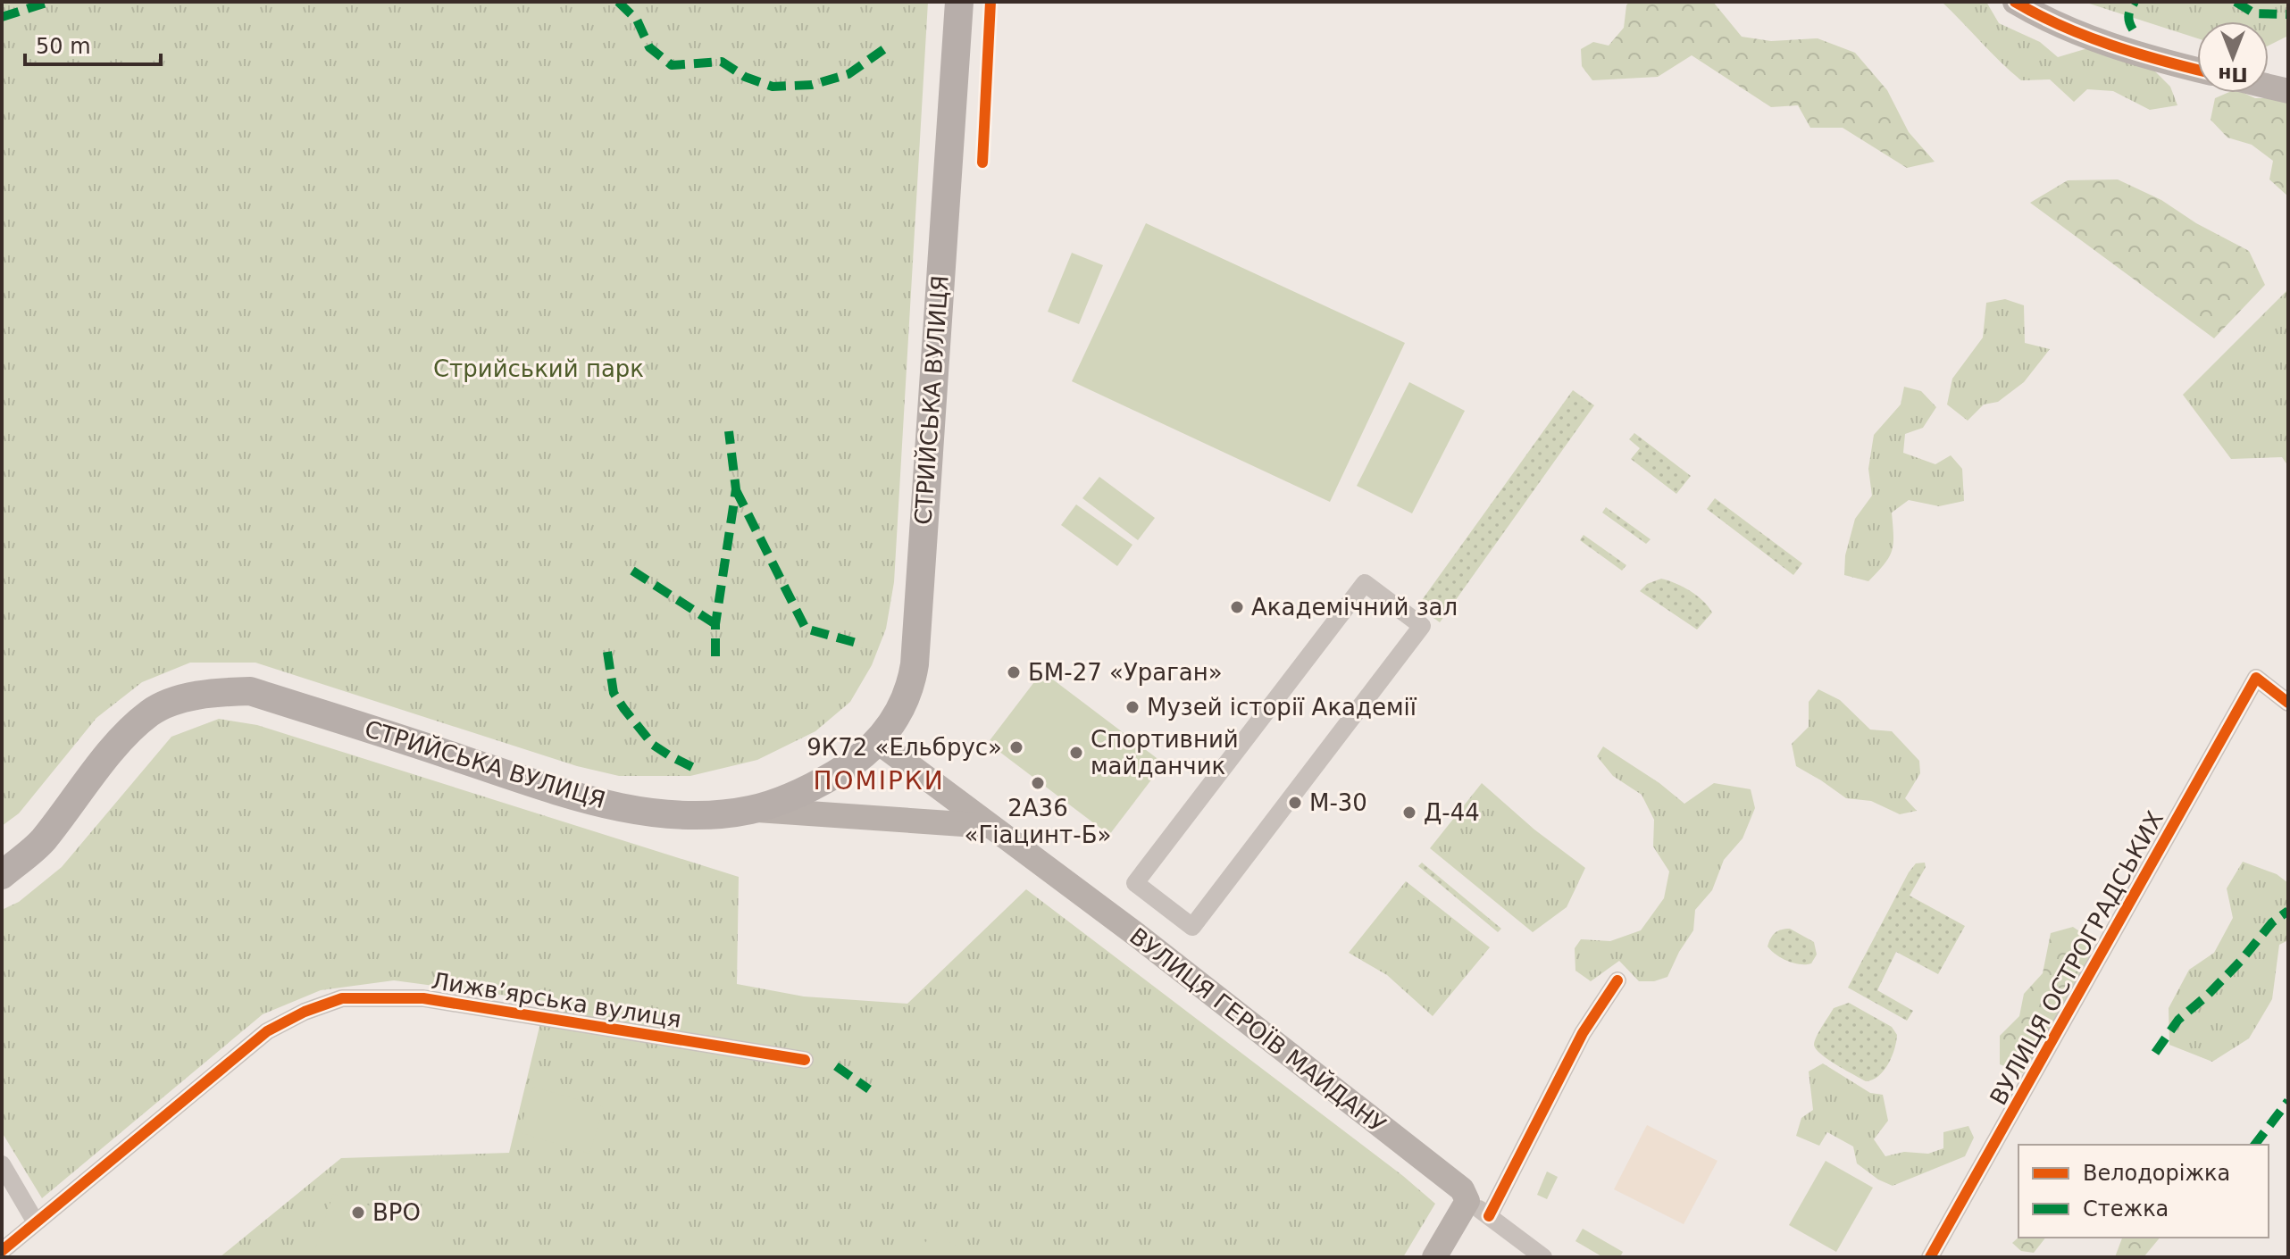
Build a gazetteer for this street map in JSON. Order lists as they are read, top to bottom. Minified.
{"streets":{"main road":["СТРИЙСЬКА ВУЛИЦЯ","ВУЛИЦЯ ГЕРОЇВ МАЙДАНУ"],"street":["ВУЛИЦЯ ОСТРОГРАДСЬКИХ","Лижвʼярська вулиця"]},"crossings":[["СТРИЙСЬКА ВУЛИЦЯ","ВУЛИЦЯ ГЕРОЇВ МАЙДАНУ"]],"districts":["ПОМІРКИ"],"parks":["Стрийський парк"],"places":["Академічний зал","БМ-27 «Ураган»","Музей історії Академії","9К72 «Ельбрус»","Спортивний майданчик","2А36 «Гіацинт-Б»","М-30","Д-44","ВРО"],"legend":["Велодоріжка","Стежка"],"scale_bar":"50 m","north":"bottom"}
